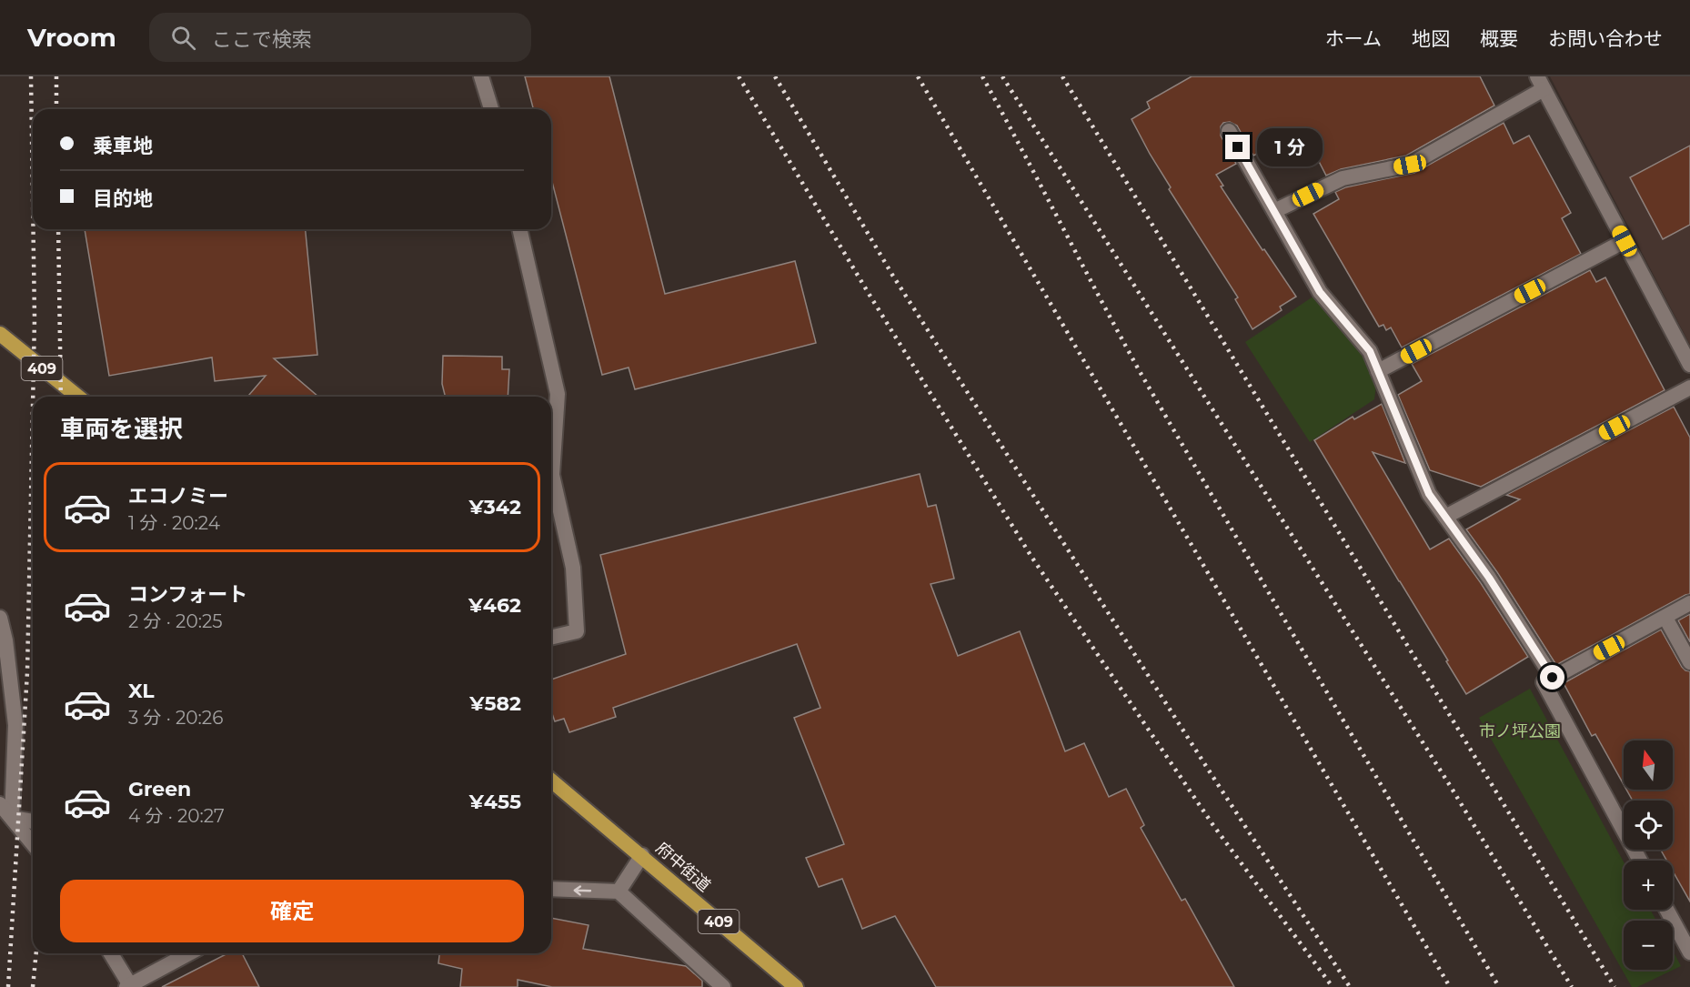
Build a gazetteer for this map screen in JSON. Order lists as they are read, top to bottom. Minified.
{"streets":{"highway":["409","府中街道"]},"parks":["市ノ坪公園"],"north":"top","page":{"header":"Vroom","search":"ここで検索","nav":["ホーム","地図","概要","お問い合わせ"],"banner":["乗車地","目的地"],"bubble":"1 分","heading":"車両を選択","list":[{"name":"エコノミー","note":"1 分 · 20:24","value":"¥342"},{"name":"コンフォート","note":"2 分 · 20:25","value":"¥462"},{"name":"XL","note":"3 分 · 20:26","value":"¥582"},{"name":"Green","note":"4 分 · 20:27","value":"¥455"}],"map_buttons":["+","−"],"buttons":"確定"}}
